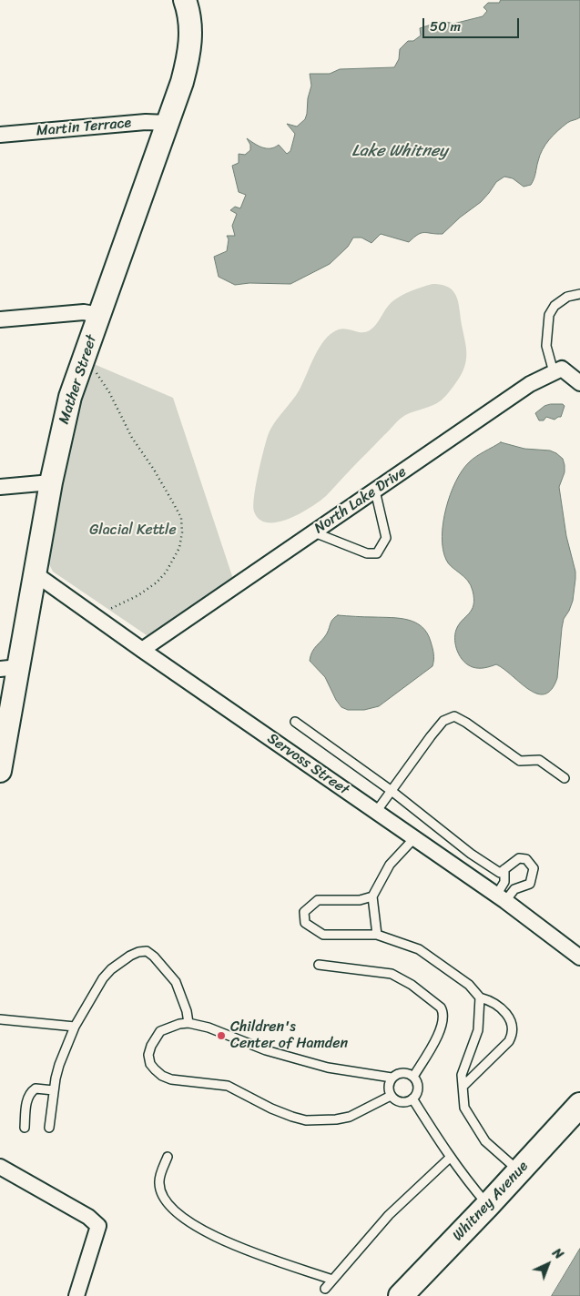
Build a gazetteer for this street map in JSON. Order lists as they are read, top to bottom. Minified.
{"streets":{"main road":["Whitney Avenue"],"street":["Martin Terrace","Mather Street","North Lake Drive","Servoss Street"]},"crossings":[["Martin Terrace","Mather Street"],["Mather Street","Servoss Street"],["North Lake Drive","Servoss Street"]],"water":["Lake Whitney"],"parks":["Glacial Kettle"],"places":["Children's Center of Hamden"],"scale_bar":"50 m","north":"top right"}
